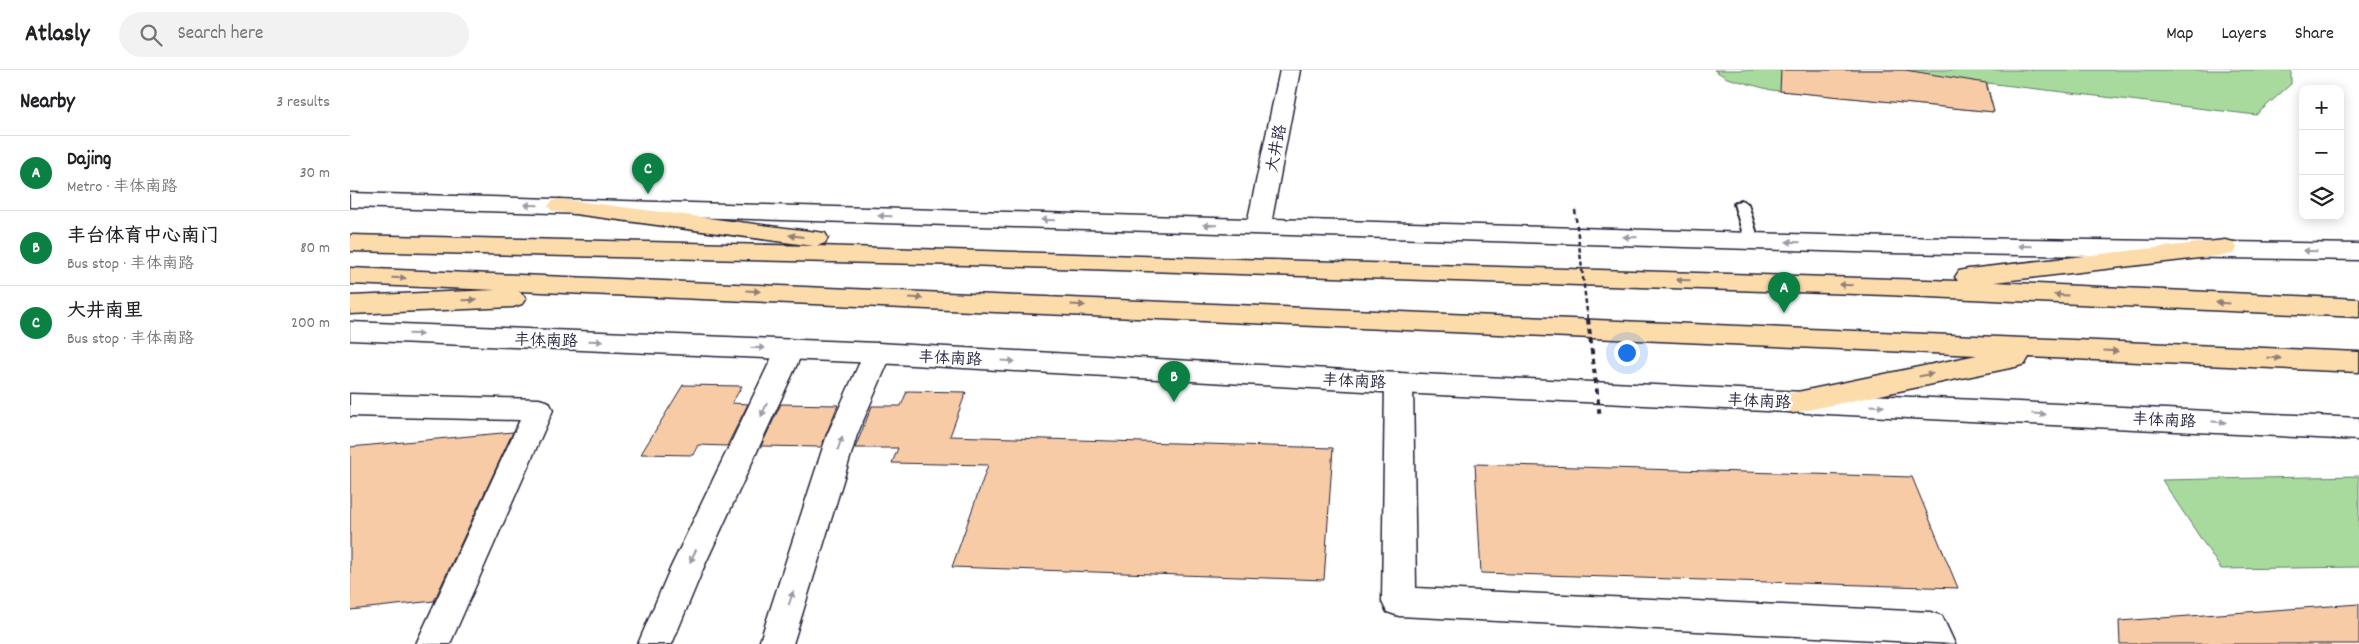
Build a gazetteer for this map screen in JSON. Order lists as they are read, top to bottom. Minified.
{"streets":{"street":["大井路","丰体南路"]},"page":{"header":"Atlasly","search":"Search here","nav":["Map","Layers","Share"],"heading":["Nearby","3 results"],"map_buttons":["+","−"],"list":[{"mark":"A","name":"Dajing","note":"Metro · 丰体南路","value":"30 m"},{"mark":"B","name":"丰台体育中心南门","note":"Bus stop · 丰体南路","value":"80 m"},{"mark":"C","name":"大井南里","note":"Bus stop · 丰体南路","value":"200 m"}],"pins":["C","A","B"]}}
